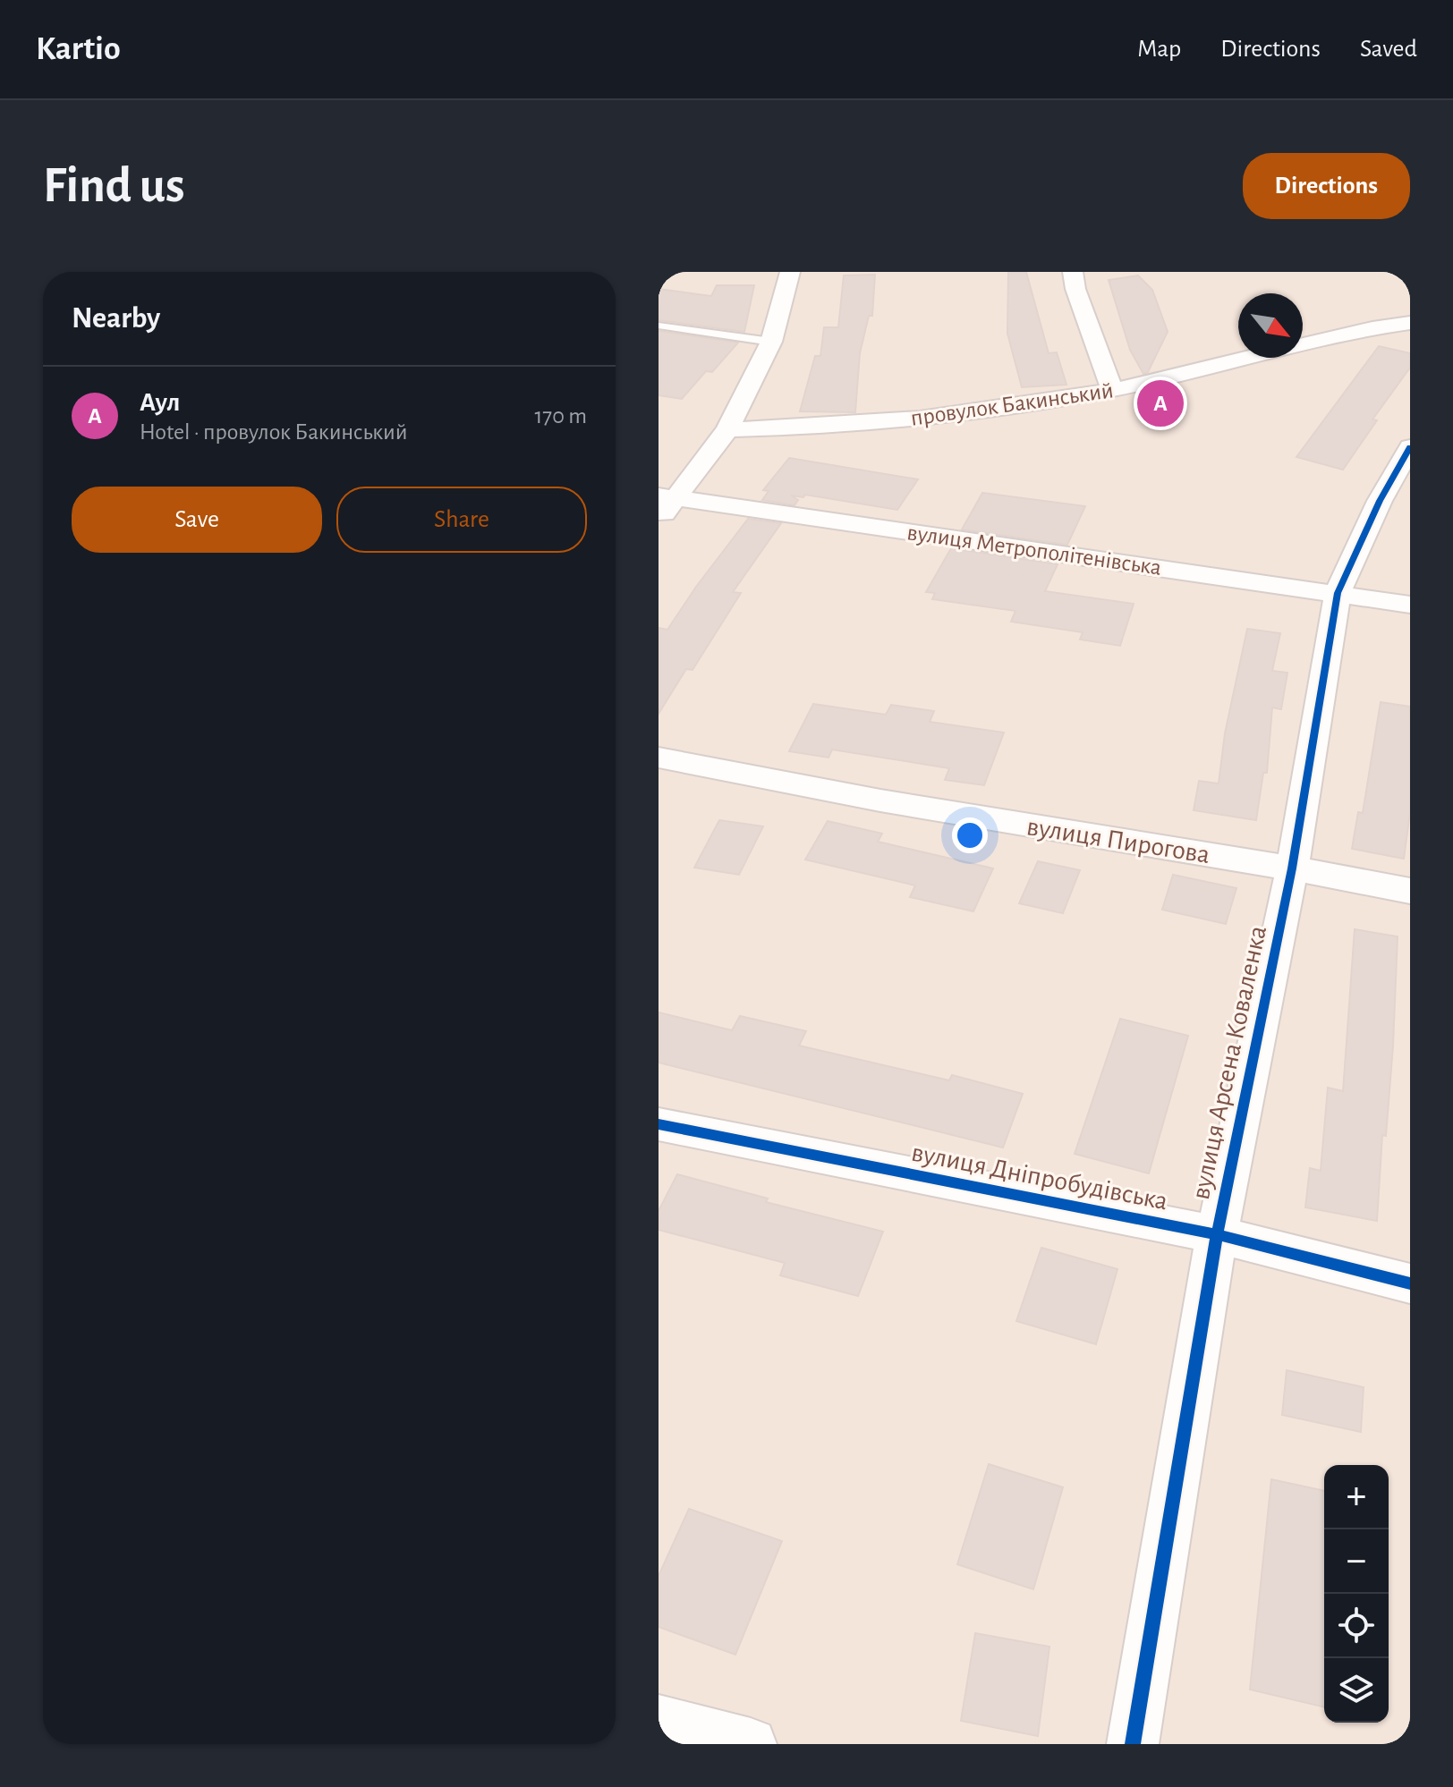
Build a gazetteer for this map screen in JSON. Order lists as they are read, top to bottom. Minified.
{"streets":{"street":["провулок Бакинський","вулиця Метрополітенівська","вулиця Пирогова","вулиця Арсена Коваленка","вулиця Дніпробудівська"]},"crossings":[["вулиця Метрополітенівська","вулиця Арсена Коваленка"],["вулиця Пирогова","вулиця Арсена Коваленка"],["вулиця Арсена Коваленка","вулиця Дніпробудівська"]],"north":"bottom right","page":{"header":"Kartio","nav":["Map","Directions","Saved"],"buttons":["Directions",["Save","Share"]],"title":"Find us","heading":"Nearby","list":[{"mark":"A","name":"Аул","note":"Hotel · провулок Бакинський","value":"170 m"}],"pins":"A","map_buttons":["+","−"]}}
